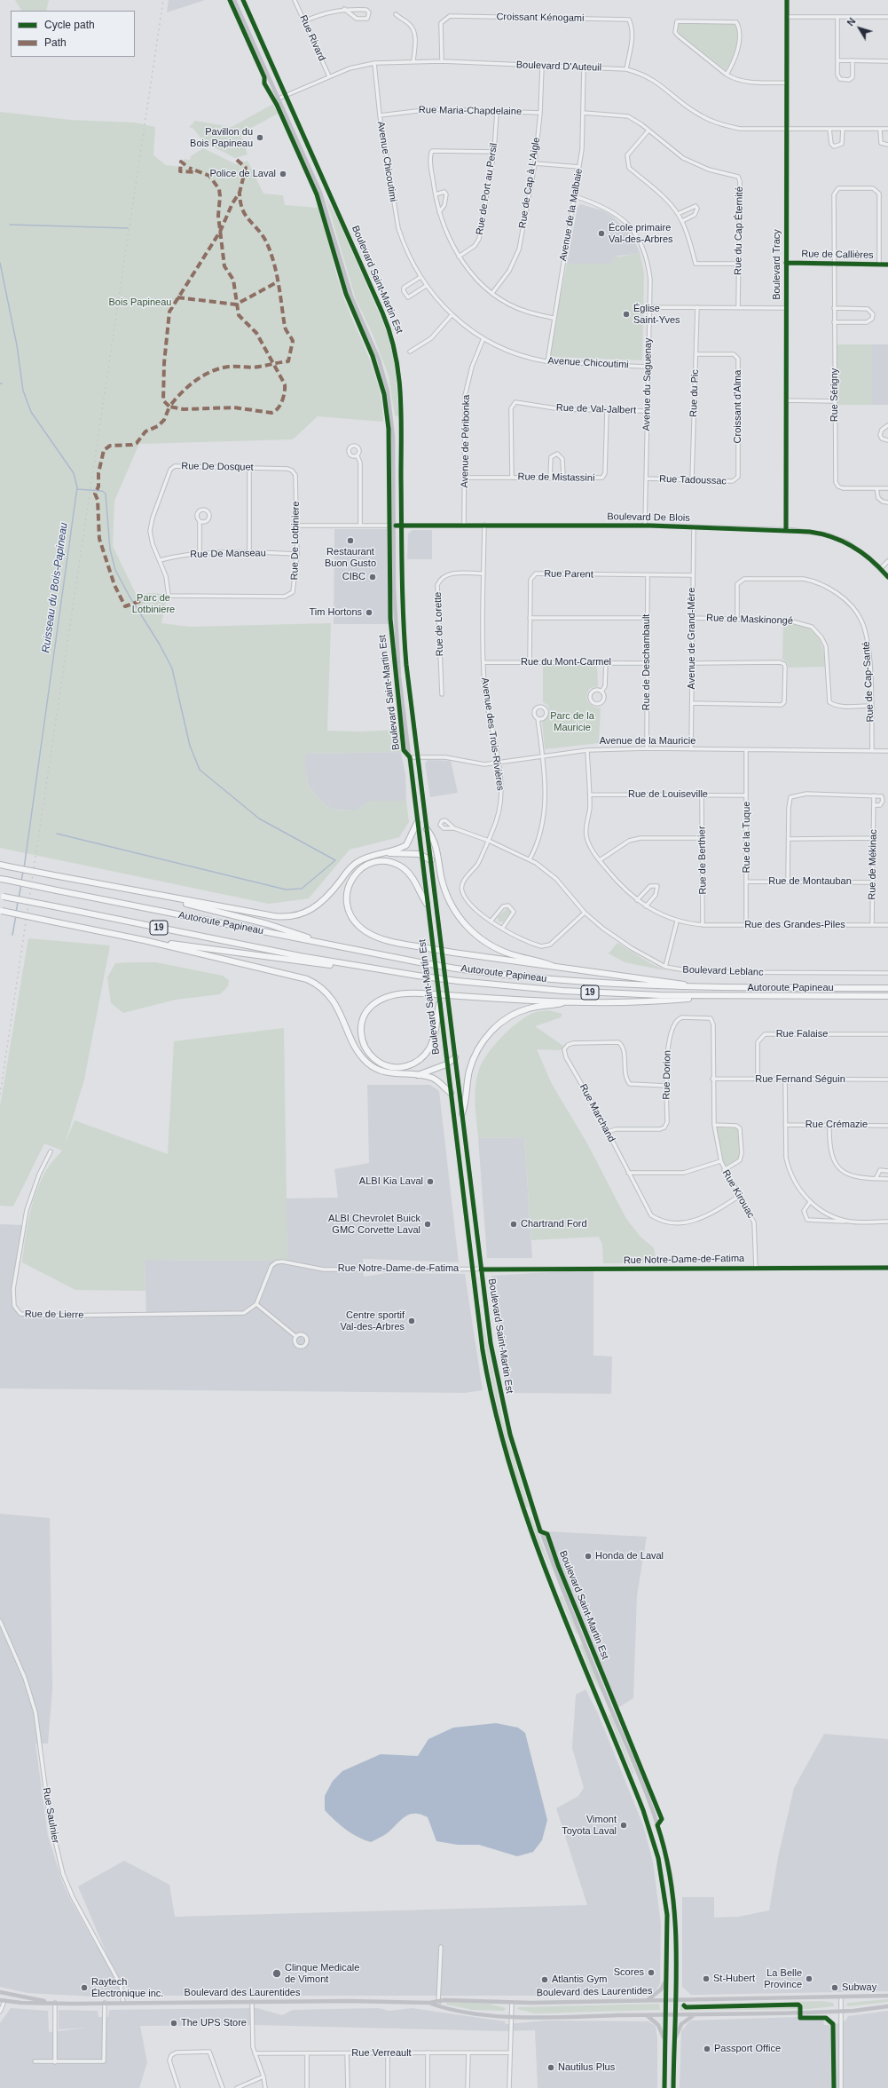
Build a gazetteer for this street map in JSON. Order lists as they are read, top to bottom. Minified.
{"streets":{"highway":["Autoroute Papineau","19"],"main road":["Boulevard Saint-Martin Est","Boulevard des Laurentides"],"street":["Croissant Kénogami","Rue Rivard","Boulevard D'Auteuil","Rue Maria-Chapdelaine","Avenue Chicoutimi","Rue de Cap à L'Aigle","Rue de Port au Persil","Avenue de la Malbaie","Rue du Cap Éternité","Rue de Callières","Boulevard Tracy","Avenue du Saguenay","Rue du Pic","Rue Sérigny","Croissant d'Alma","Rue de Val-Jalbert","Avenue de Péribonka","Rue De Dosquet","Rue de Mistassini","Rue Tadoussac","Boulevard De Blois","Rue De Lotbiniere","Rue De Manseau","Rue Parent","Rue de Maskinongé","Rue de Lorette","Avenue de Grand-Mère","Rue du Mont-Carmel","Rue de Deschambault","Rue de Cap-Santé","Avenue des Trois-Rivières","Avenue de la Mauricie","Rue de Louiseville","Rue de la Tuque","Rue de Berthier","Rue de Mékinac","Rue de Montauban","Rue des Grandes-Piles","Boulevard Leblanc","Rue Falaise","Rue Dorion","Rue Fernand Séguin","Rue Marchand","Rue Crémazie","Rue Kirouac","Rue Notre-Dame-de-Fatima","Rue de Lierre","Rue Saulnier","Rue Verreault"]},"crossings":[["Croissant Kénogami","Boulevard D'Auteuil"],["Rue Rivard","Boulevard D'Auteuil"],["Boulevard D'Auteuil","Avenue Chicoutimi"],["Boulevard D'Auteuil","Rue de Cap à L'Aigle"],["Boulevard D'Auteuil","Avenue de la Malbaie"],["Boulevard D'Auteuil","Boulevard Tracy"],["Boulevard D'Auteuil","Boulevard Saint-Martin Est"],["Rue Maria-Chapdelaine","Avenue Chicoutimi"],["Rue Maria-Chapdelaine","Rue de Cap à L'Aigle"],["Rue Maria-Chapdelaine","Rue de Port au Persil"],["Avenue Chicoutimi","Avenue de la Malbaie"],["Avenue Chicoutimi","Avenue du Saguenay"],["Avenue Chicoutimi","Avenue de Péribonka"],["Avenue de la Malbaie","Rue du Cap Éternité"],["Avenue de la Malbaie","Avenue du Saguenay"],["Rue de Callières","Boulevard Tracy"],["Rue de Callières","Rue Sérigny"],["Boulevard Tracy","Boulevard De Blois"],["Boulevard Saint-Martin Est","Boulevard De Blois"],["Boulevard Saint-Martin Est","Avenue de la Mauricie"],["Boulevard Saint-Martin Est","Rue Notre-Dame-de-Fatima"],["Boulevard Saint-Martin Est","Boulevard des Laurentides"],["Avenue du Saguenay","Rue de Val-Jalbert"],["Avenue du Saguenay","Rue Tadoussac"],["Avenue du Saguenay","Boulevard De Blois"],["Rue du Pic","Croissant d'Alma"],["Rue du Pic","Rue Tadoussac"],["Croissant d'Alma","Rue Tadoussac"],["Rue de Val-Jalbert","Rue de Mistassini"],["Avenue de Péribonka","Rue de Mistassini"],["Avenue de Péribonka","Boulevard De Blois"],["Rue De Dosquet","Rue De Lotbiniere"],["Rue De Dosquet","Rue De Manseau"],["Boulevard De Blois","Rue De Lotbiniere"],["Boulevard De Blois","Avenue de Grand-Mère"],["Boulevard De Blois","Avenue des Trois-Rivières"],["Rue De Lotbiniere","Rue De Manseau"],["Rue Parent","Avenue de Grand-Mère"],["Rue Parent","Rue du Mont-Carmel"],["Rue Parent","Rue de Deschambault"],["Rue de Maskinongé","Avenue de Grand-Mère"],["Rue de Maskinongé","Rue de Cap-Santé"],["Rue de Lorette","Avenue des Trois-Rivières"],["Avenue de Grand-Mère","Avenue de la Mauricie"],["Rue du Mont-Carmel","Rue de Deschambault"],["Rue du Mont-Carmel","Avenue des Trois-Rivières"],["Rue de Deschambault","Avenue de la Mauricie"],["Rue de Cap-Santé","Avenue de la Mauricie"],["Avenue des Trois-Rivières","Avenue de la Mauricie"],["Avenue des Trois-Rivières","Boulevard Leblanc"],["Avenue de la Mauricie","Rue de la Tuque"],["Avenue de la Mauricie","Rue des Grandes-Piles"],["Rue de Louiseville","Rue de la Tuque"],["Rue de Louiseville","Rue de Berthier"],["Rue de Louiseville","Rue des Grandes-Piles"],["Rue de la Tuque","Rue de Montauban"],["Rue de la Tuque","Rue des Grandes-Piles"],["Rue de Berthier","Rue des Grandes-Piles"],["Rue de Mékinac","Rue de Montauban"],["Rue de Mékinac","Rue des Grandes-Piles"],["Rue Falaise","Rue Fernand Séguin"],["Rue Dorion","Rue Fernand Séguin"],["Rue Dorion","Rue Marchand"],["Rue Dorion","Rue Kirouac"],["Rue Fernand Séguin","Rue Kirouac"],["Rue Marchand","Rue Kirouac"],["Rue Kirouac","Rue Notre-Dame-de-Fatima"],["Rue Notre-Dame-de-Fatima","Rue de Lierre"],["Rue Saulnier","Boulevard des Laurentides"]],"water":["Ruisseau du Bois-Papineau"],"parks":["Bois Papineau","Parc de Lotbiniere","Parc de la Mauricie"],"places":["Pavillon du Bois Papineau","Police de Laval","École primaire Val-des-Arbres","Église Saint-Yves","Restaurant Buon Gusto","CIBC","Tim Hortons","ALBI Kia Laval","ALBI Chevrolet Buick GMC Corvette Laval","Chartrand Ford","Centre sportif Val-des-Arbres","Honda de Laval","Vimont Toyota Laval","Scores","Clinque Medicale de Vimont","St-Hubert","La Belle Province","Atlantis Gym","Raytech Électronique inc.","Subway","The UPS Store","Passport Office","Nautilus Plus"],"legend":["Cycle path","Path"],"north":"top left"}
